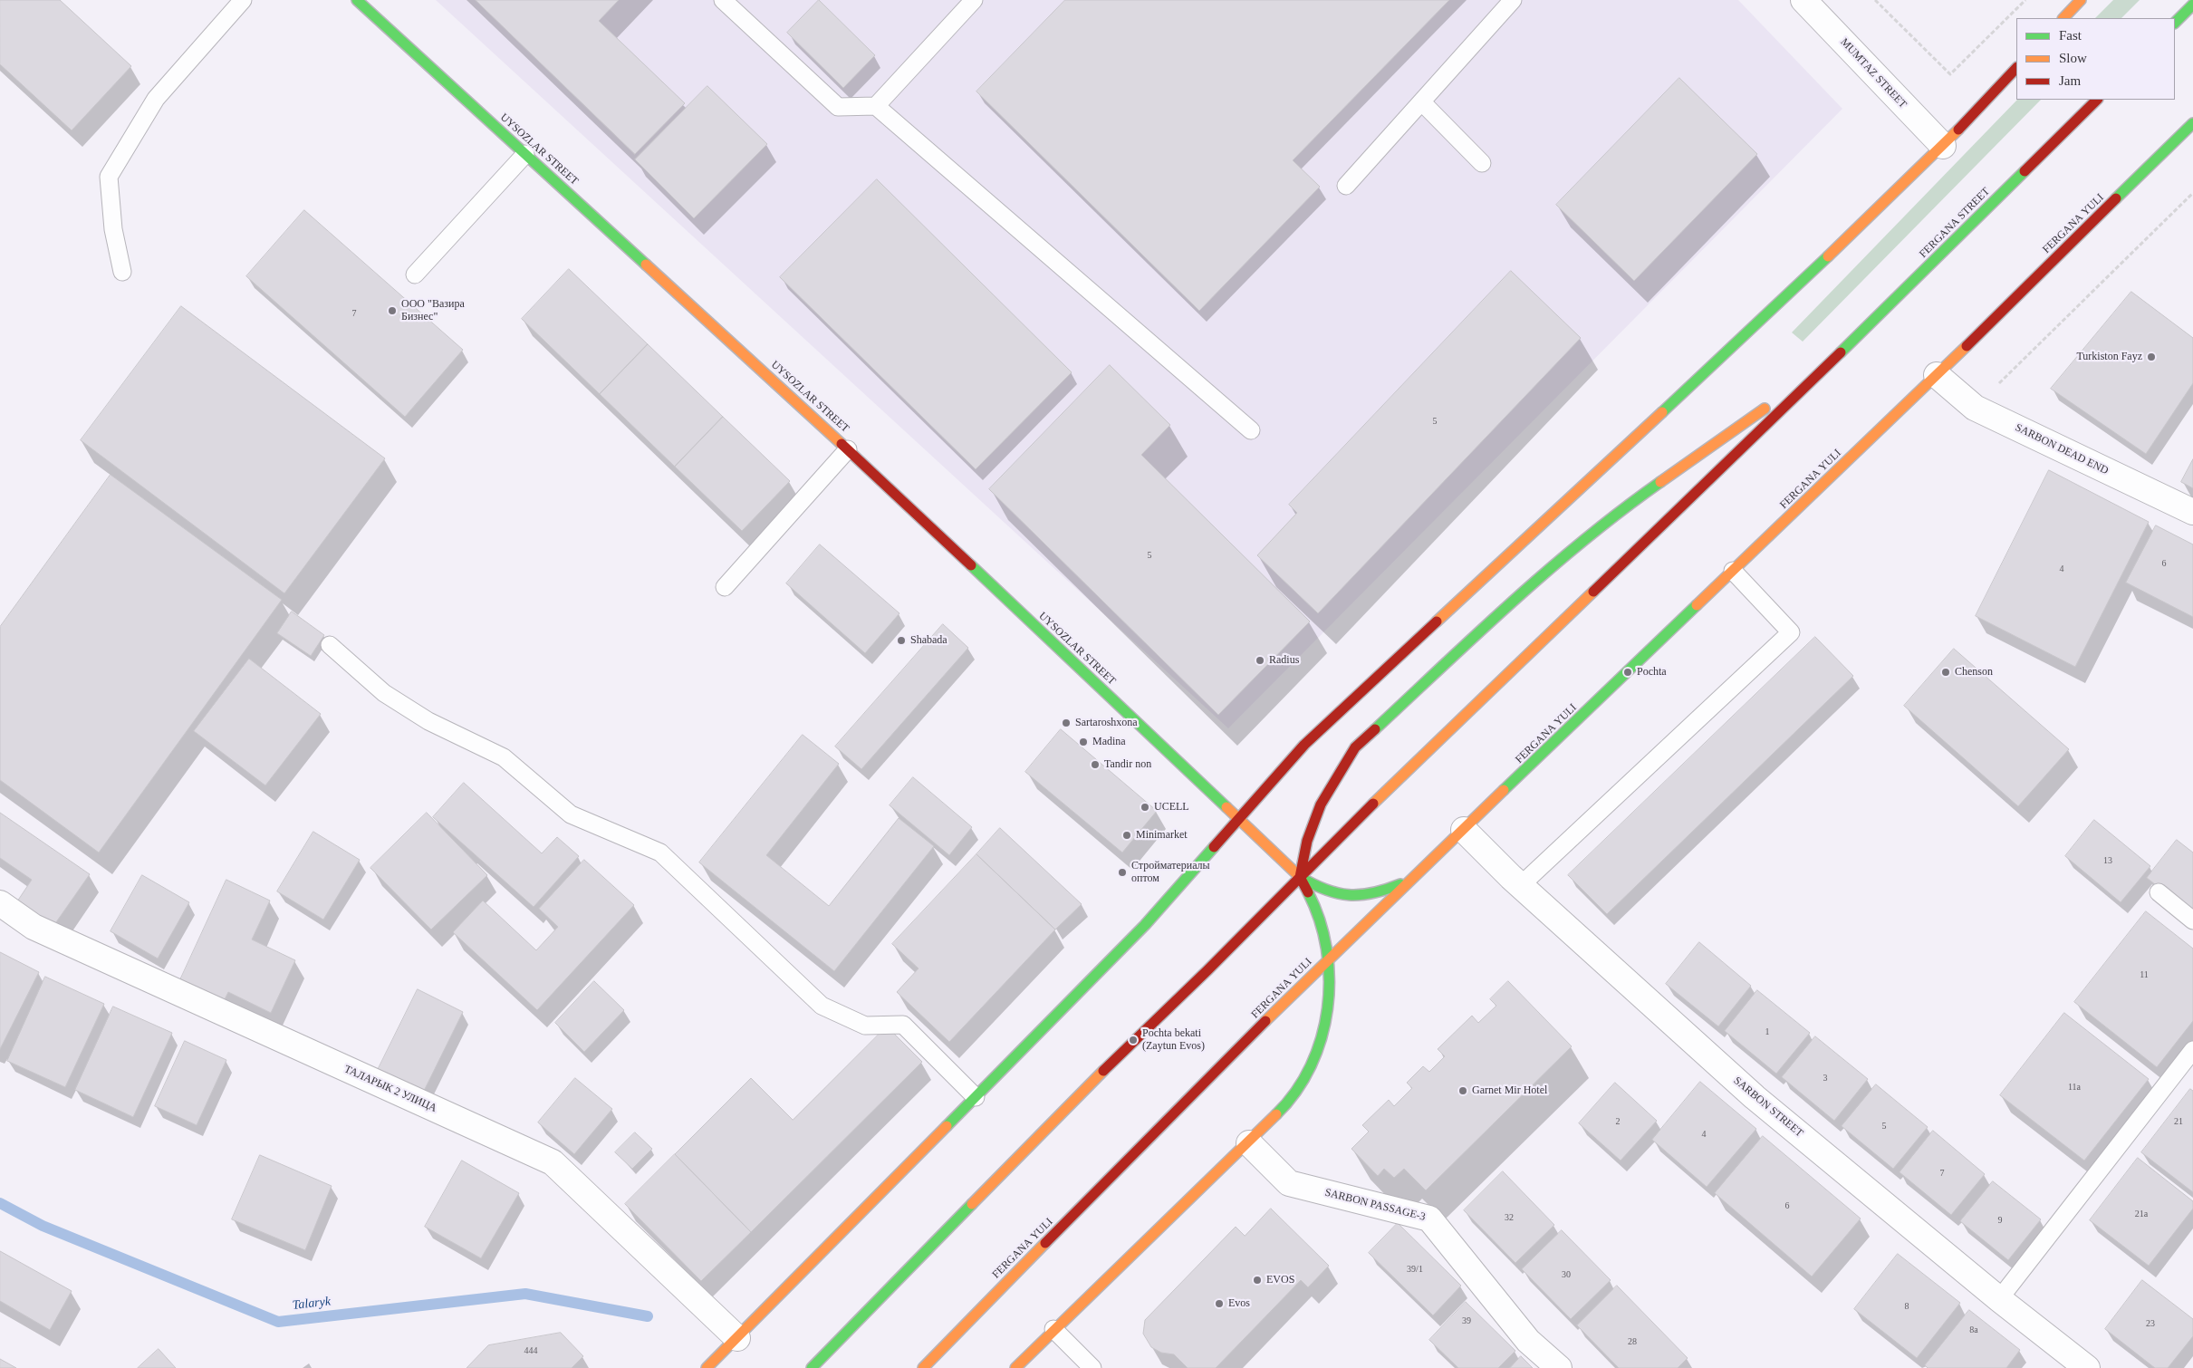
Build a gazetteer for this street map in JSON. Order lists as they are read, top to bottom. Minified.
{"streets":{"main road":["UYSOZLAR STREET","FERGANA STREET","FERGANA YULI"],"street":["MUMTАZ STREET","SARBON DEAD END","ТАЛАРЫК 2 УЛИЦА","SARBON STREET","SARBON PASSAGE-3"]},"crossings":[["FERGANA YULI","SARBON DEAD END"],["FERGANA YULI","SARBON STREET"]],"water":["Talaryk"],"places":["OOO \"Вазира Бизнес\"","Turkiston Fayz","Shabada","Radius","Pochta","Chenson","Sartaroshxona","Madina","Tandir non","UCELL","Minimarket","Стройматериалы оптом","Pochta bekati (Zaytun Evos)","Garnet Mir Hotel","EVOS","Evos"],"house_numbers":["7","5","5","6","4","13","11","1","3","11a","2","21","5","4","7","6","21a","32","9","39/1","30","8","39","23","8a","28","444"],"legend":["Fast","Slow","Jam"]}
